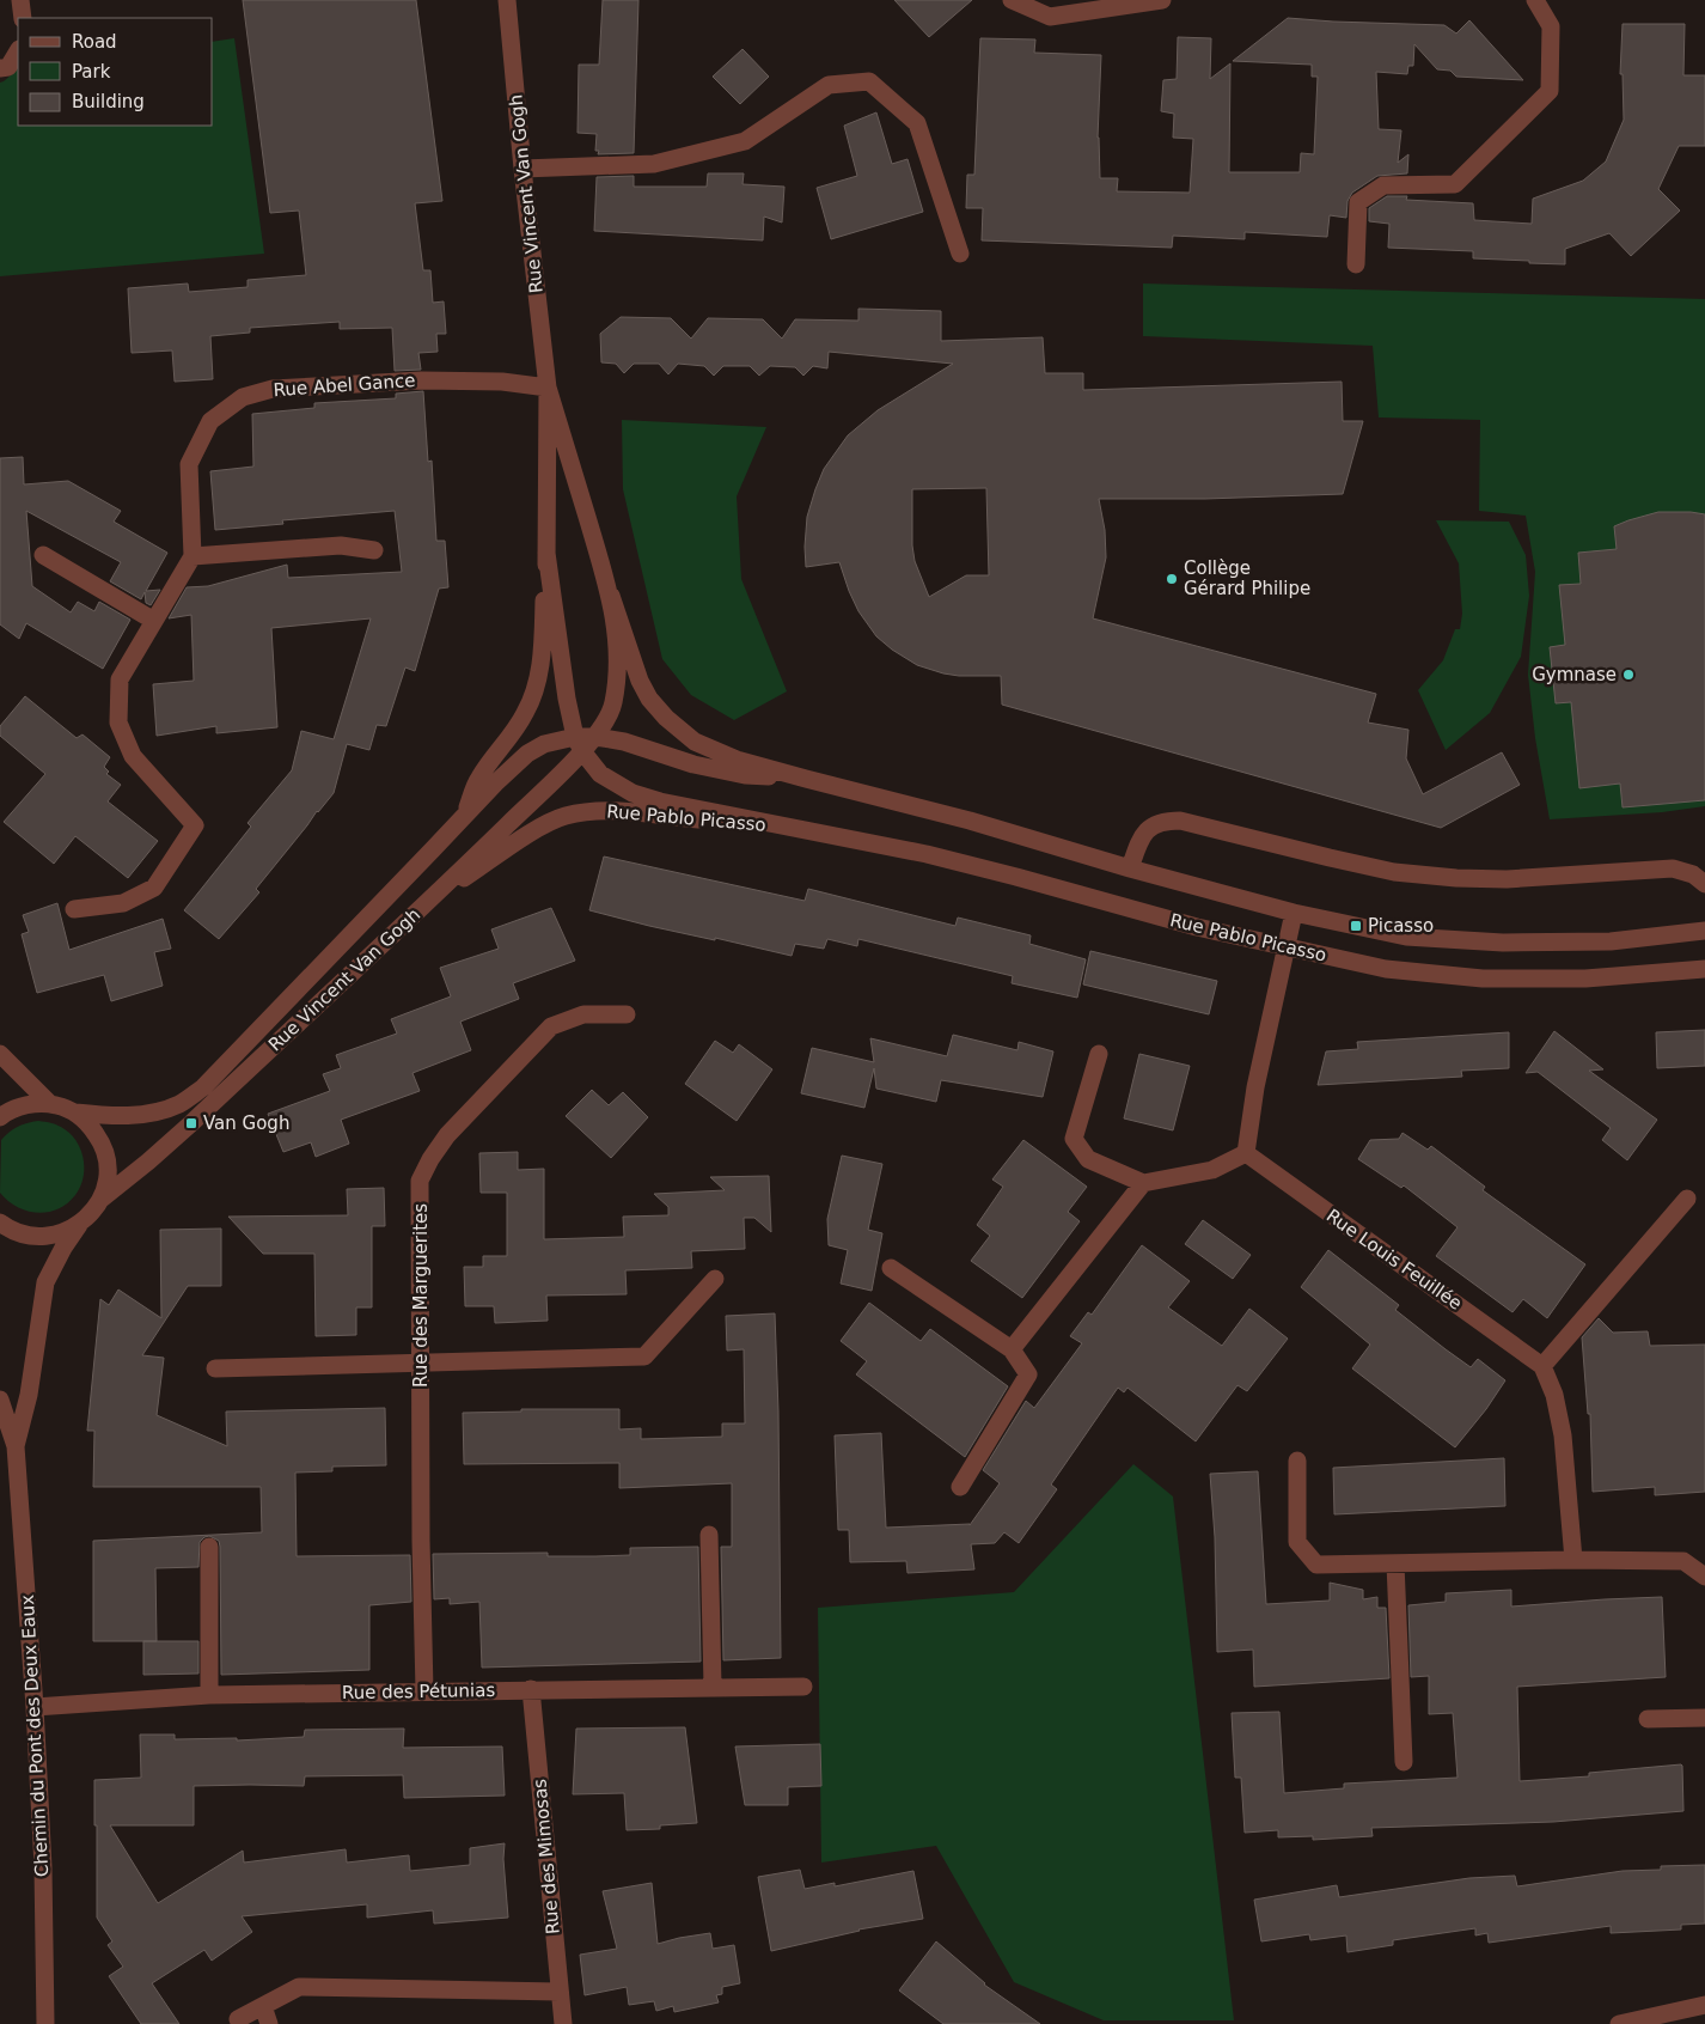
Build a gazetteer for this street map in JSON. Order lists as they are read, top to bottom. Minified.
{"streets":{"street":["Rue Vincent Van Gogh","Rue Abel Gance","Rue Pablo Picasso","Rue Louis Feuillée","Rue des Marguerites","Rue des Pétunias","Chemin du Pont des Deux Eaux","Rue des Mimosas"]},"crossings":[["Rue Vincent Van Gogh","Rue Abel Gance"],["Rue Vincent Van Gogh","Rue Pablo Picasso"],["Rue Vincent Van Gogh","Chemin du Pont des Deux Eaux"],["Rue des Marguerites","Rue des Pétunias"],["Rue des Pétunias","Chemin du Pont des Deux Eaux"],["Rue des Pétunias","Rue des Mimosas"]],"places":{"other":["Collège Gérard Philipe","Gymnase"],"transit":["Picasso","Van Gogh"]},"legend":["Road","Park","Building"]}
